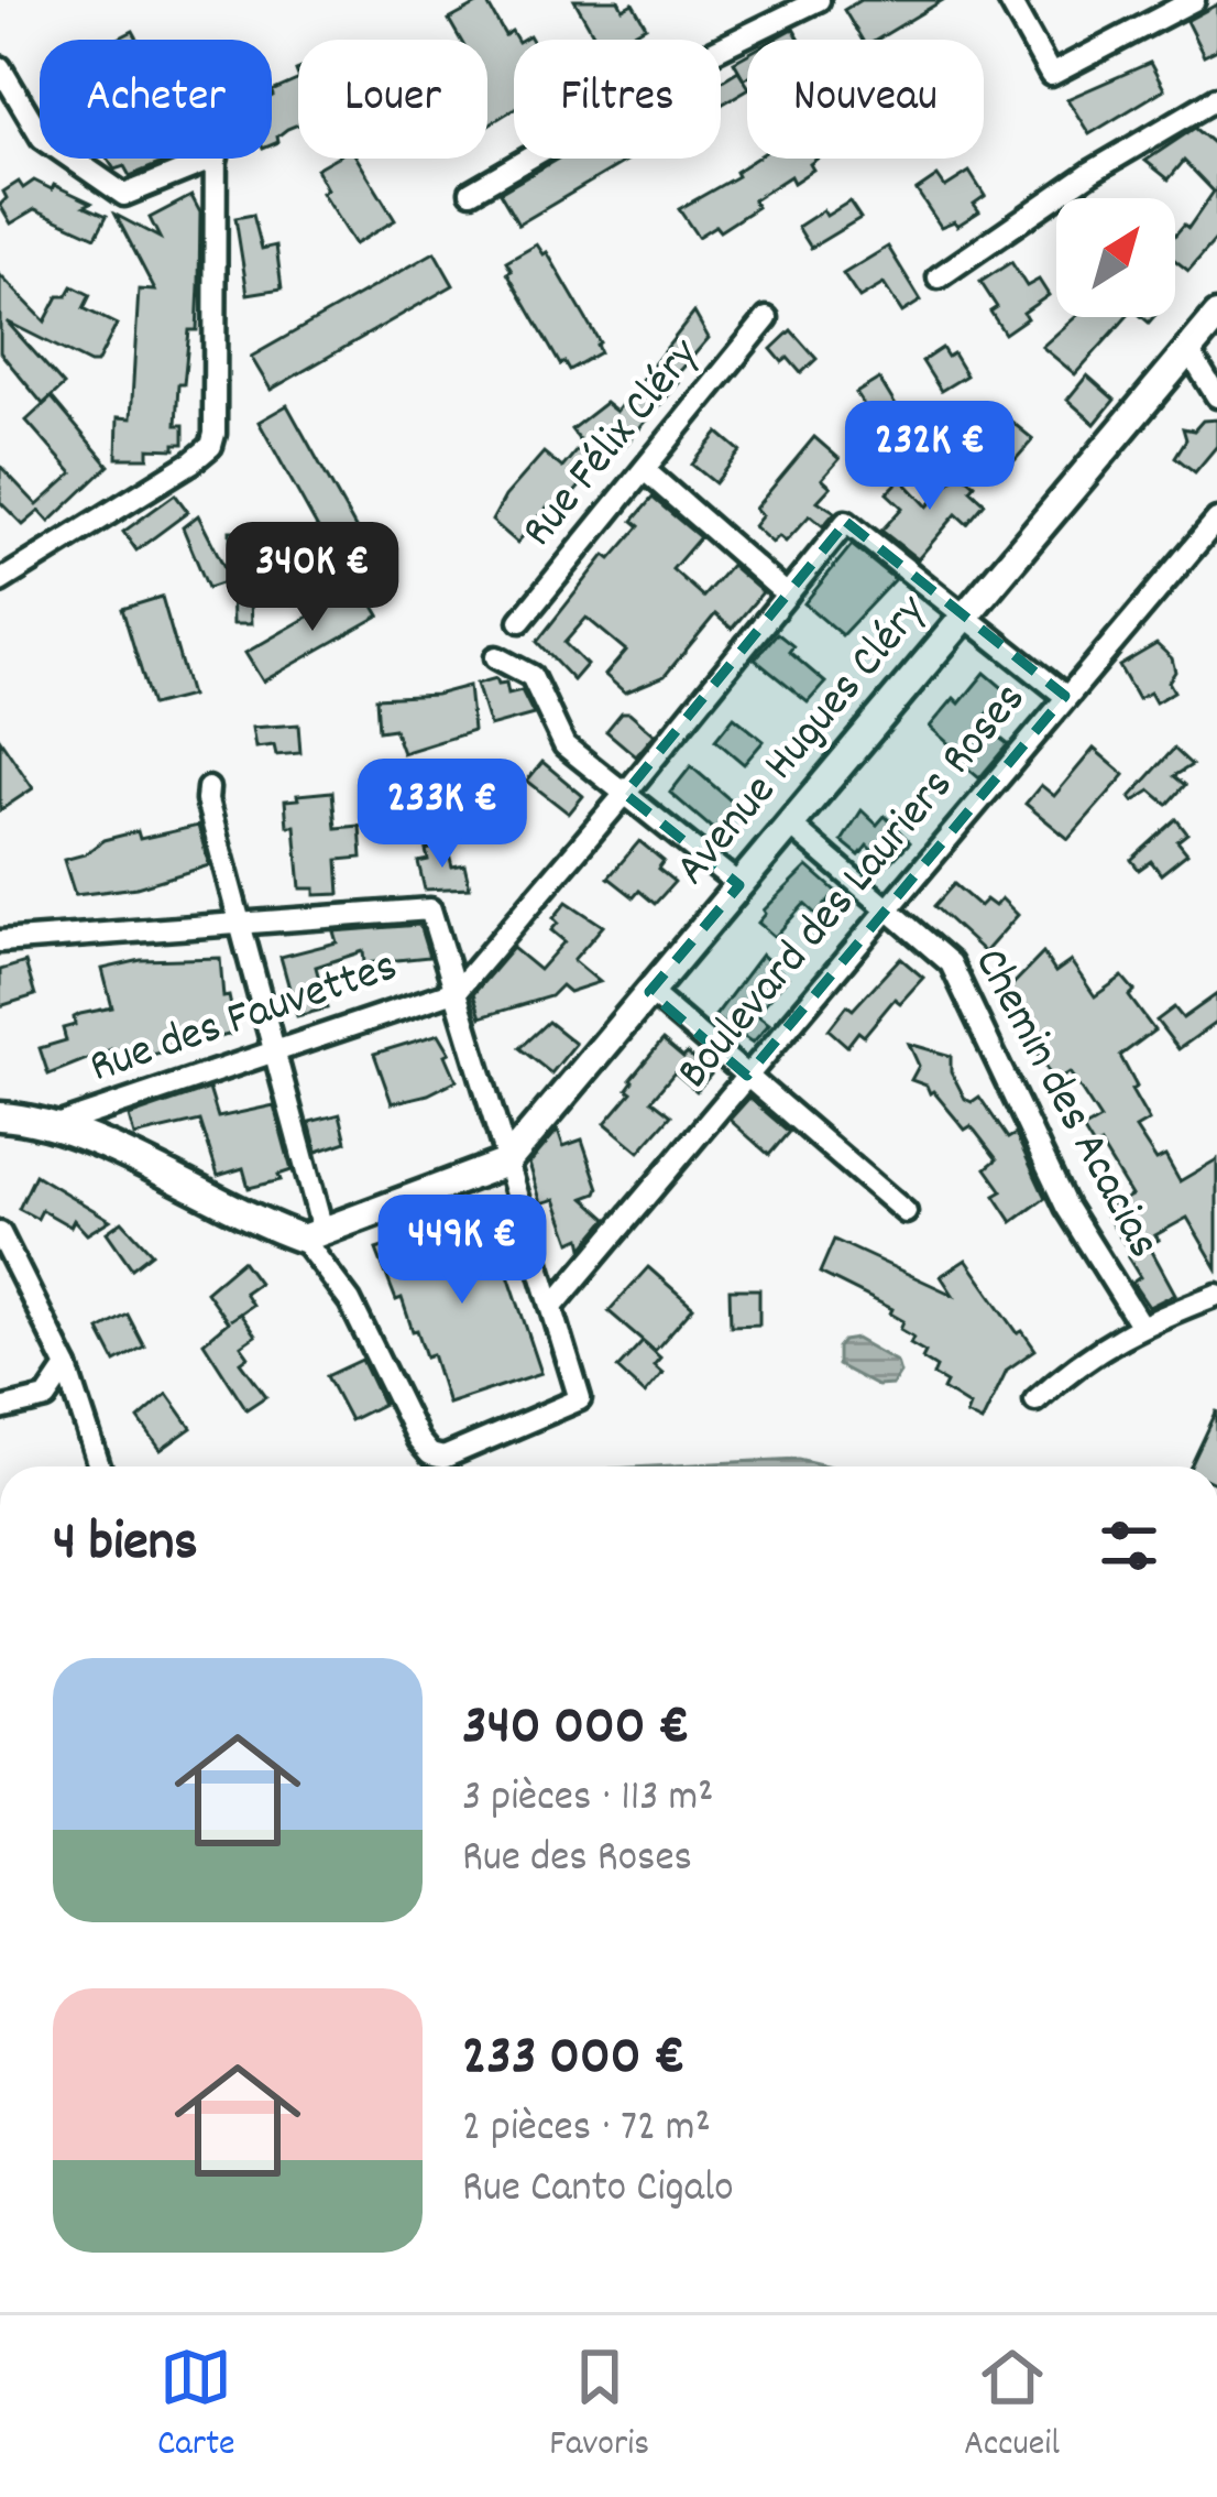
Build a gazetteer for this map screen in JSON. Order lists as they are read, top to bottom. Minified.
{"streets":{"street":["Rue Félix Cléry","Avenue Hugues Cléry","Boulevard des Lauriers Roses","Rue des Fauvettes","Chemin des Acacias"]},"crossings":[["Avenue Hugues Cléry","Chemin des Acacias"],["Boulevard des Lauriers Roses","Chemin des Acacias"]],"north":"top right","page":{"chip":["Acheter","Louer","Filtres","Nouveau"],"price":["232K €","340K €","233K €","449K €"],"heading":"4 biens","list":[{"name":"340 000 €","note":"3 pièces · 113 m² · Rue des Roses"},{"name":"233 000 €","note":"2 pièces · 72 m² · Rue Canto Cigalo"}],"tabs":["Carte","Favoris","Accueil"]}}
